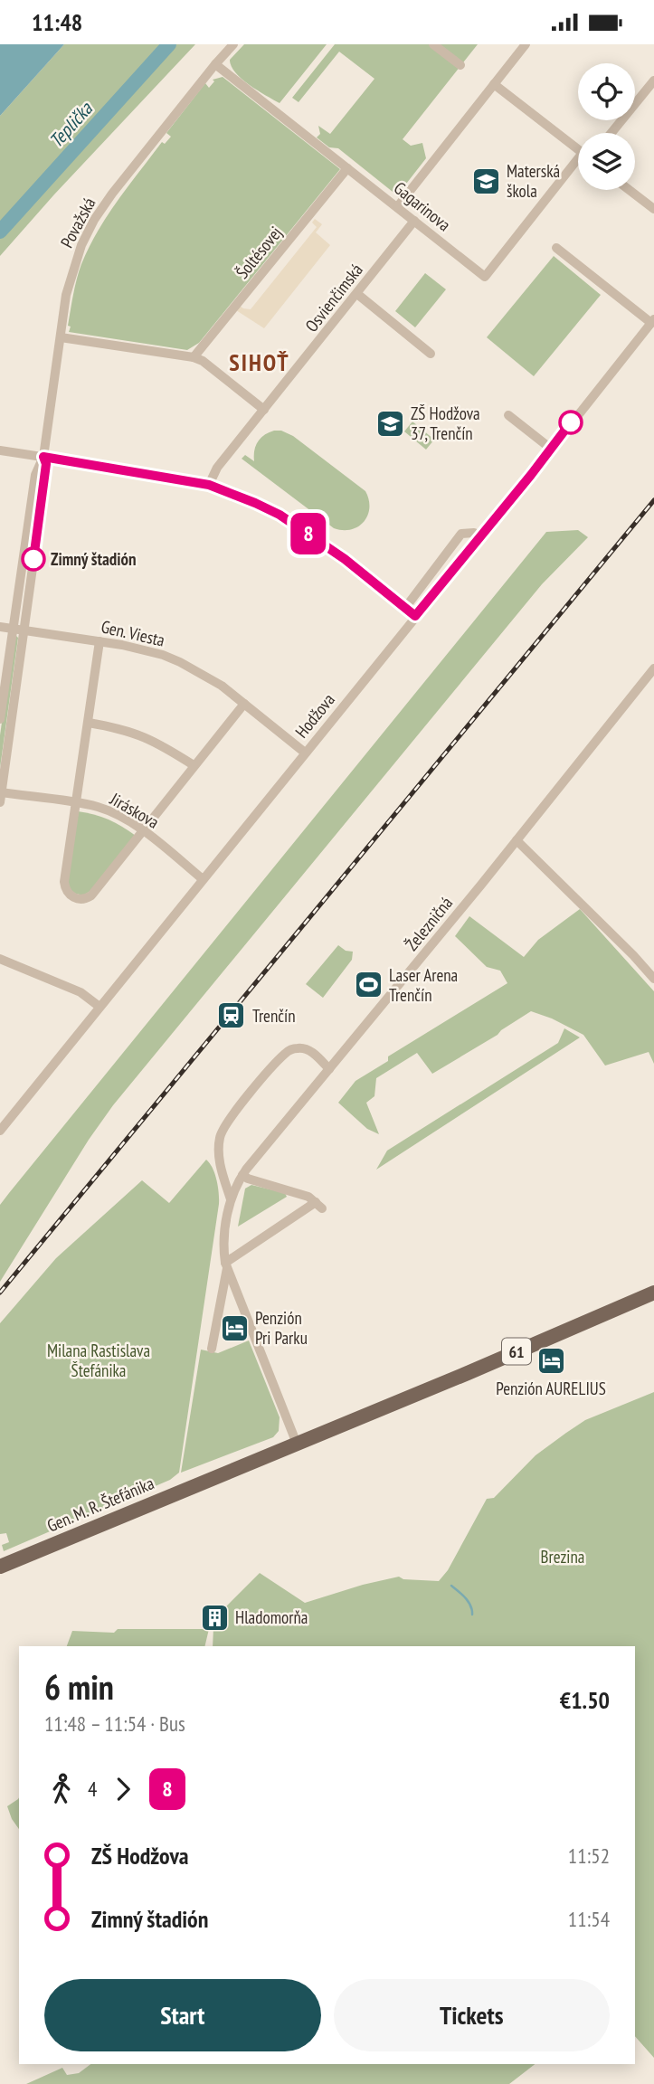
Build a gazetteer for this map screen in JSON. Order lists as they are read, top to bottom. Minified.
{"streets":{"main road":["61","Gen. M. R. Štefánika"],"street":["Gagarinova","Považská","Šoltésovej","Osvienčimská","Gen. Viesta","Hodžova","Jiráskova","Železničná"]},"crossings":[["Gagarinova","Považská"],["Gagarinova","Šoltésovej"],["Gagarinova","Osvienčimská"],["Gen. Viesta","Hodžova"],["Hodžova","Jiráskova"],["61","Gen. M. R. Štefánika"]],"districts":["SIHOŤ"],"water":["Teplička"],"parks":["Milana Rastislava Štefánika","Brezina"],"places":{"school or university":["Materská škola","ZŠ Hodžova 37, Trenčín"],"other":["Zimný štadión"],"sports":["Laser Arena Trenčín"],"station":["Trenčín"],"hotel":["Penzión Pri Parku","Penzión AURELIUS"],"building":["Hladomorňa"]},"lines":["bus line 8"],"page":{"status":"11:48","on_map":"8","heading":["6 min","11:48 – 11:54 · Bus","€1.50"],"legs":["4","8"],"list":[{"name":"ZŠ Hodžova","value":"11:52"},{"name":"Zimný štadión","value":"11:54"}],"buttons":["Start","Tickets"]}}
